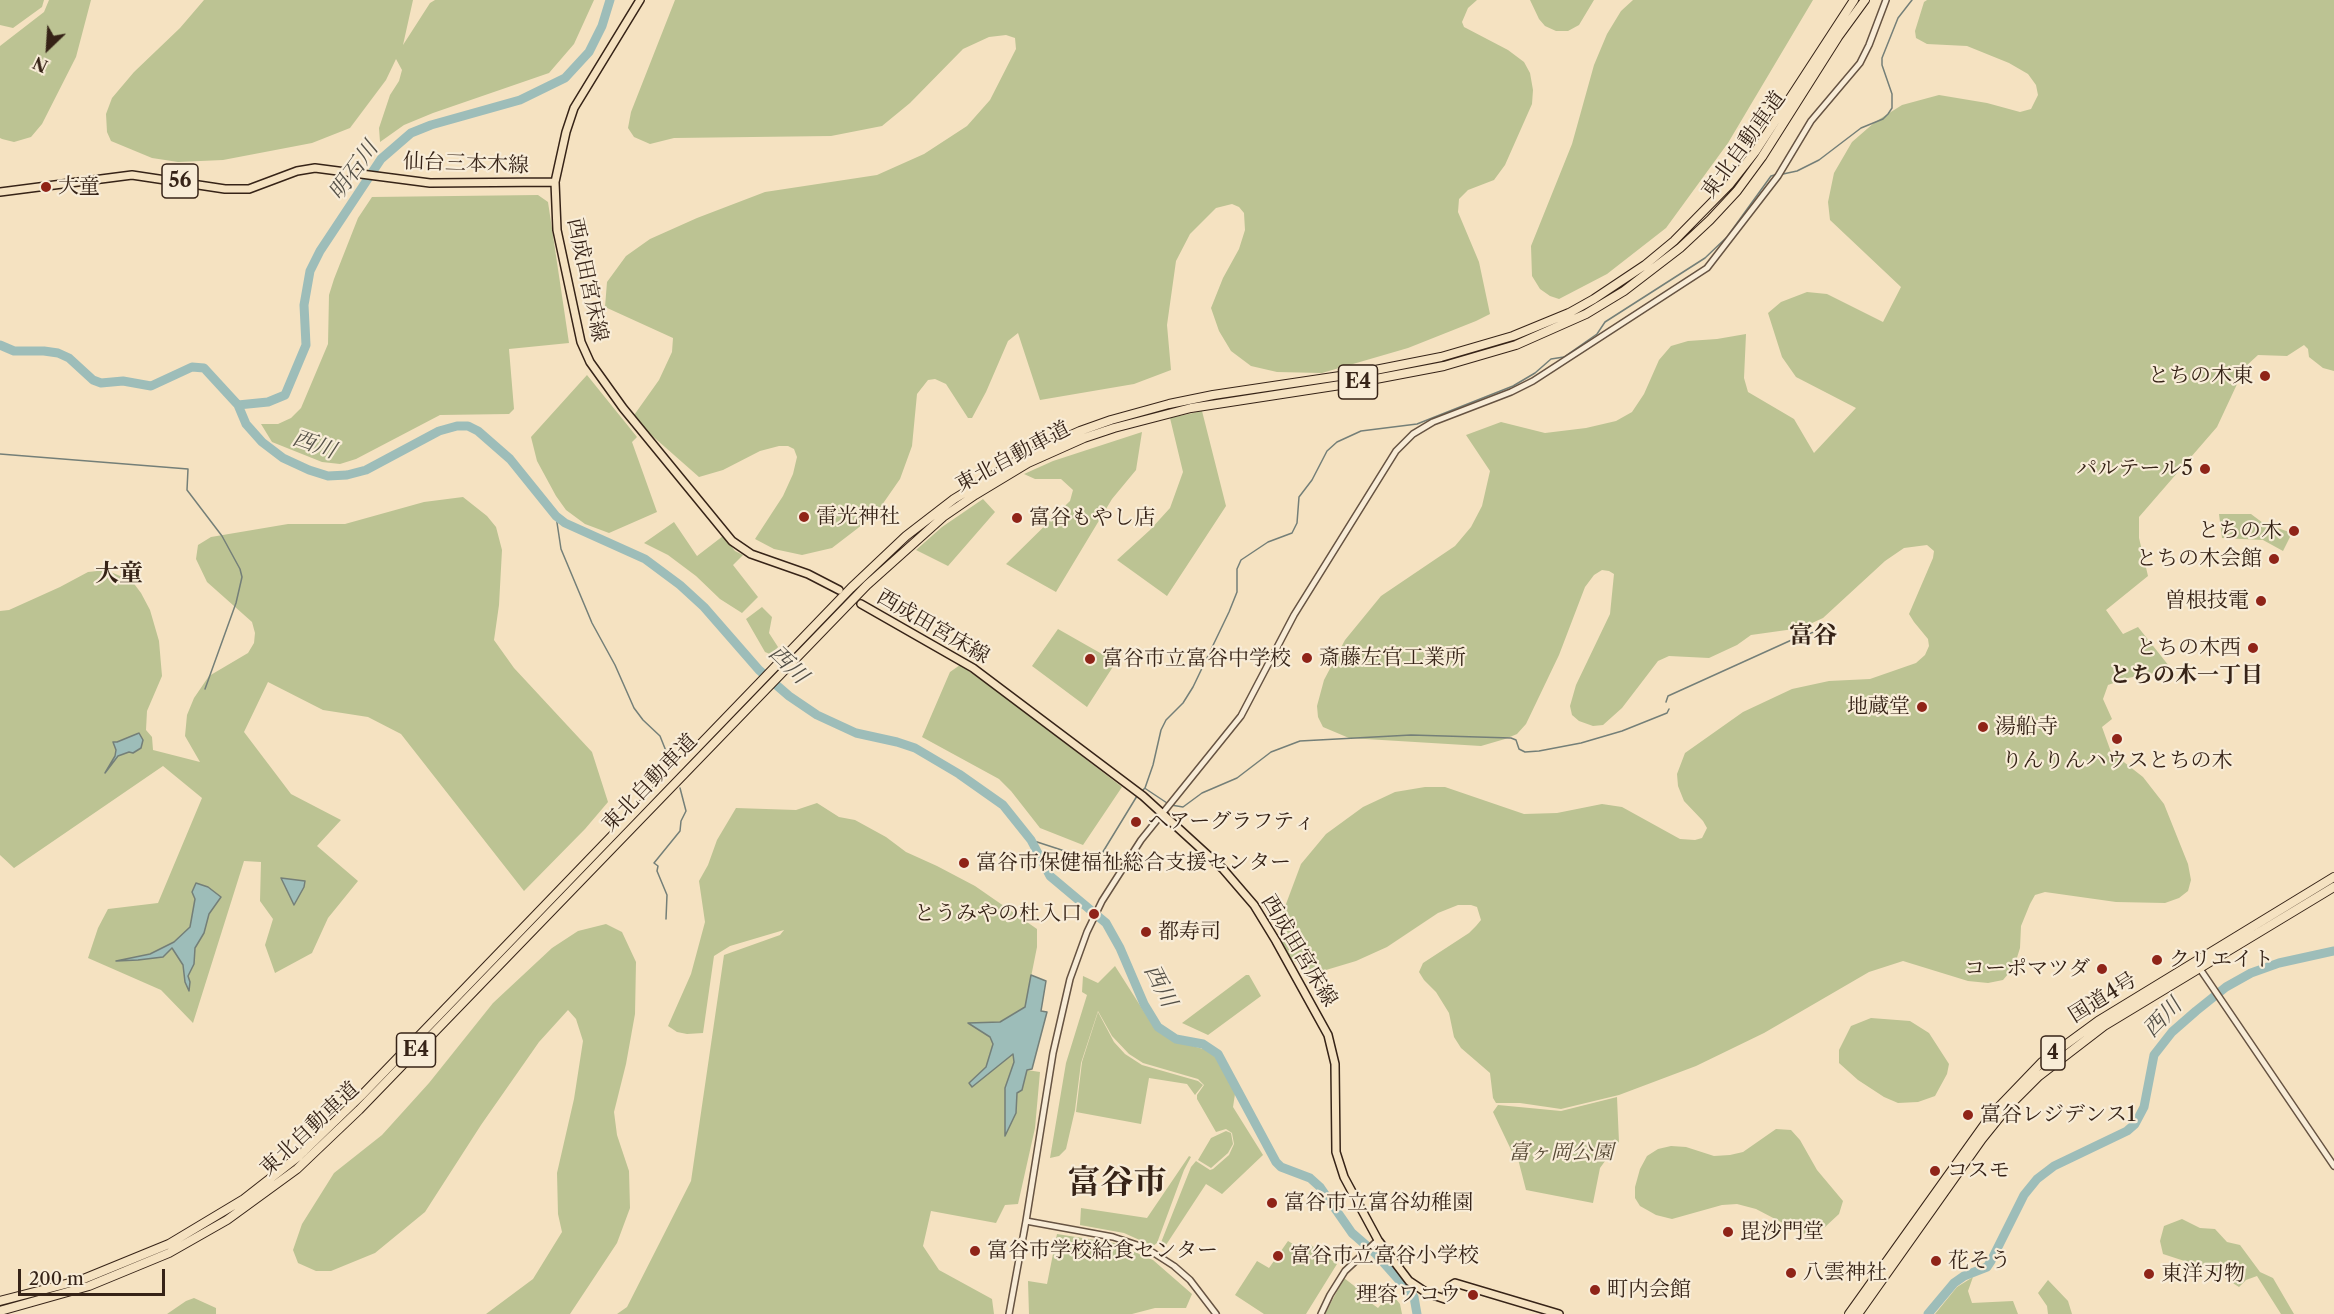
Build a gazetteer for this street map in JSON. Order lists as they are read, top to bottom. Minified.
{"streets":{"highway":["東北自動車道","E4","国道4号","4"],"main road":["仙台三本木線","56","西成田宮床線"]},"crossings":[["仙台三本木線","西成田宮床線"]],"districts":["大童","富谷","とちの木一丁目","富谷市"],"water":["明石川","西川"],"parks":["富ヶ岡公園"],"places":["大童","とちの木東","パルテール5","雷光神社","富谷もやし店","とちの木","とちの木会館","曽根技電","とちの木西","斎藤左官工業所","富谷市立富谷中学校","地蔵堂","湯船寺","りんりんハウスとちの木","ヘアーグラフティ","富谷市保健福祉総合支援センター","とうみやの杜入口","都寿司","クリエイト","コーポマツダ","富谷レジデンス1","コスモ","富谷市立富谷幼稚園","毘沙門堂","富谷市学校給食センター","富谷市立富谷小学校","花そう","八雲神社","東洋刃物","町内会館","理容ワコウ"],"scale_bar":"200 m","north":"bottom left"}
